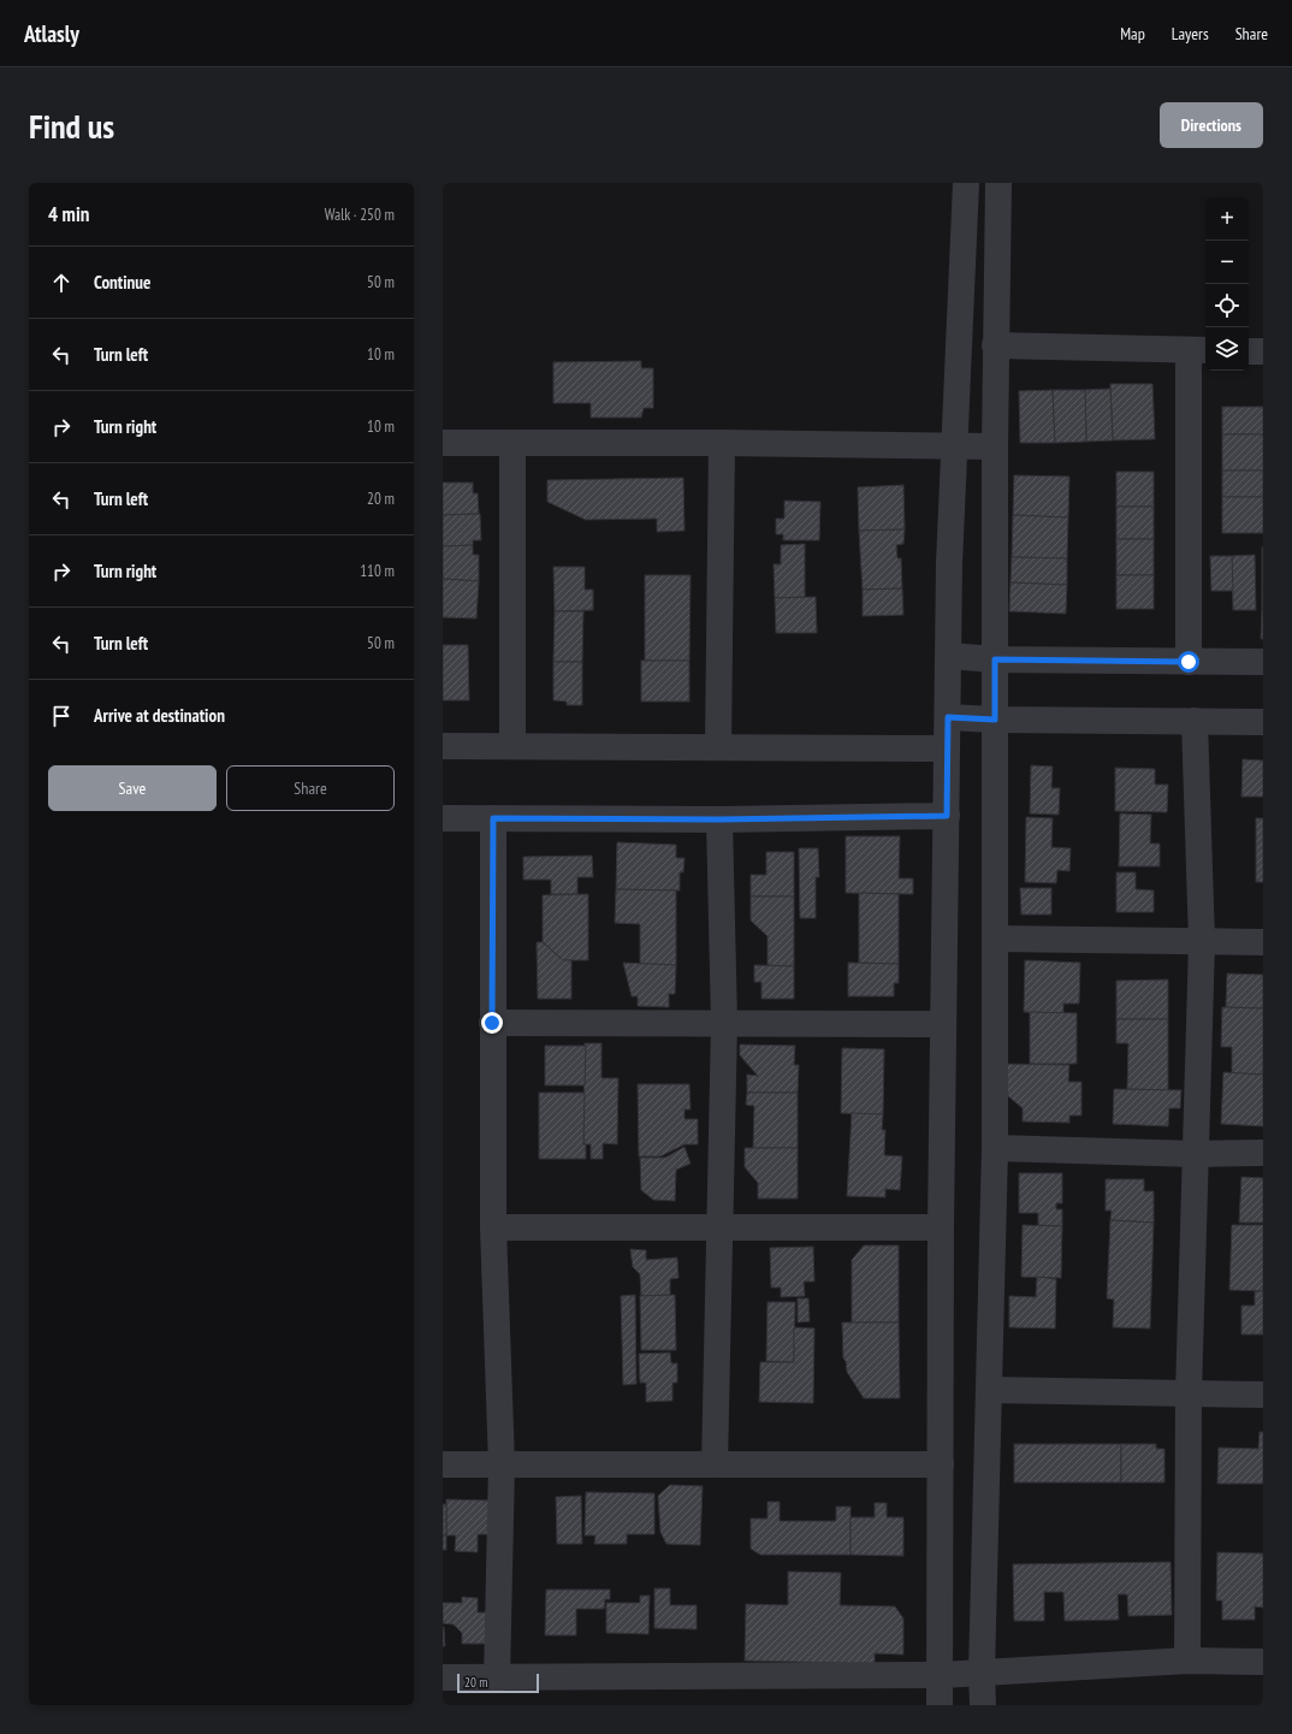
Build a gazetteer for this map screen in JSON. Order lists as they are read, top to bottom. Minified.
{"scale_bar":"20 m","page":{"header":"Atlasly","nav":["Map","Layers","Share"],"buttons":["Directions",["Save","Share"]],"title":"Find us","heading":["4 min","Walk · 250 m"],"map_buttons":["+","−"],"list":[["Continue","50 m"],["Turn left","10 m"],["Turn right","10 m"],["Turn left","20 m"],["Turn right","110 m"],["Turn left","50 m"],"Arrive at destination"],"scale":"20 m"}}
